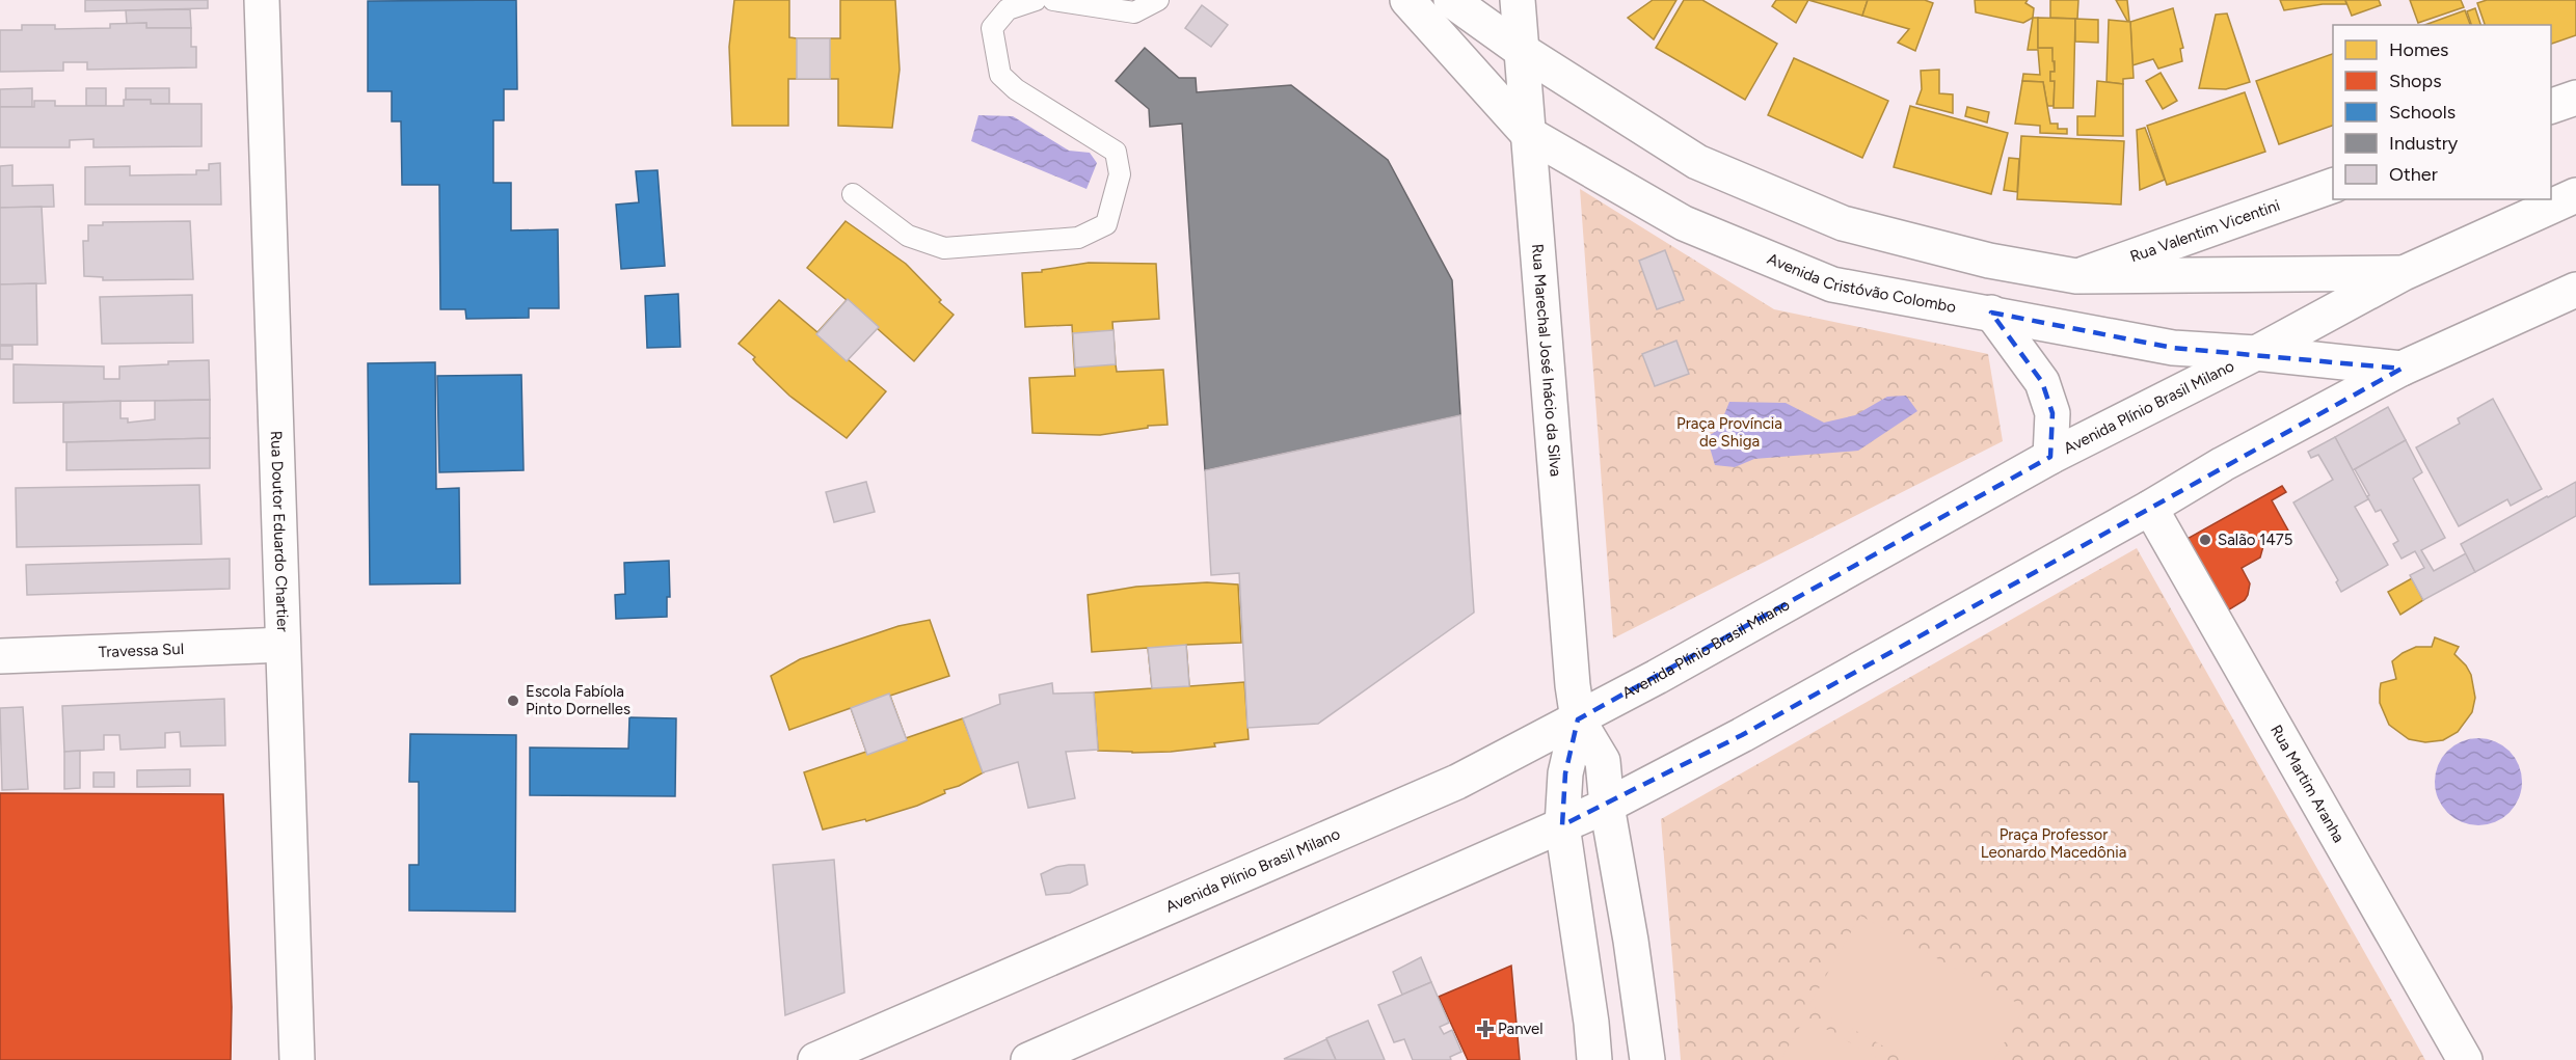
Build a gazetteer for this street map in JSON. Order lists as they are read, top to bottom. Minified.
{"streets":{"main road":["Rua Valentim Vicentini","Avenida Cristóvão Colombo","Rua Marechal José Inácio da Silva","Avenida Plínio Brasil Milano","Rua Doutor Eduardo Chartier","Travessa Sul","Rua Martim Aranha"]},"crossings":[["Avenida Cristóvão Colombo","Rua Marechal José Inácio da Silva"],["Avenida Cristóvão Colombo","Avenida Plínio Brasil Milano"],["Rua Marechal José Inácio da Silva","Avenida Plínio Brasil Milano"],["Rua Doutor Eduardo Chartier","Travessa Sul"]],"parks":["Praça Província de Shiga","Praça Professor Leonardo Macedônia"],"places":{"other":["Salão 1475","Escola Fabíola Pinto Dornelles"],"health":["Panvel"]},"legend":["Homes","Shops","Schools","Industry","Other"]}
